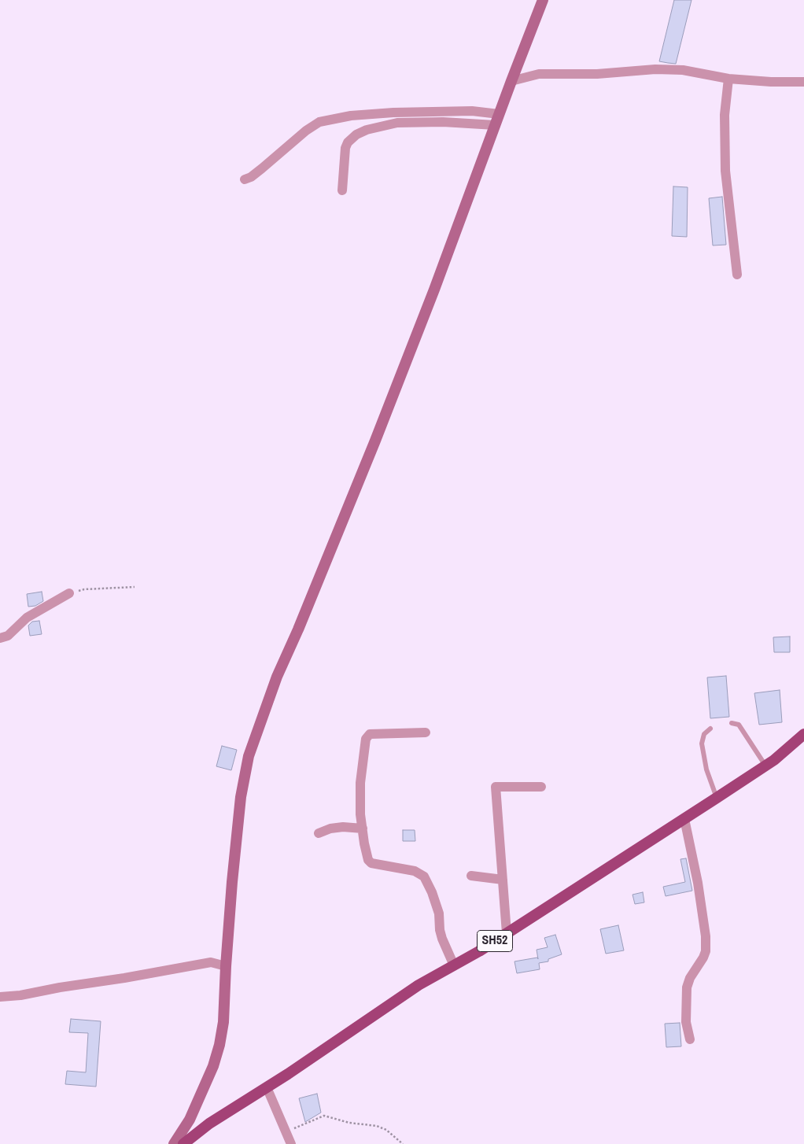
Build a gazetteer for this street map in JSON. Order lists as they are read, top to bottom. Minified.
{"streets":{"main road":["SH52"]}}
